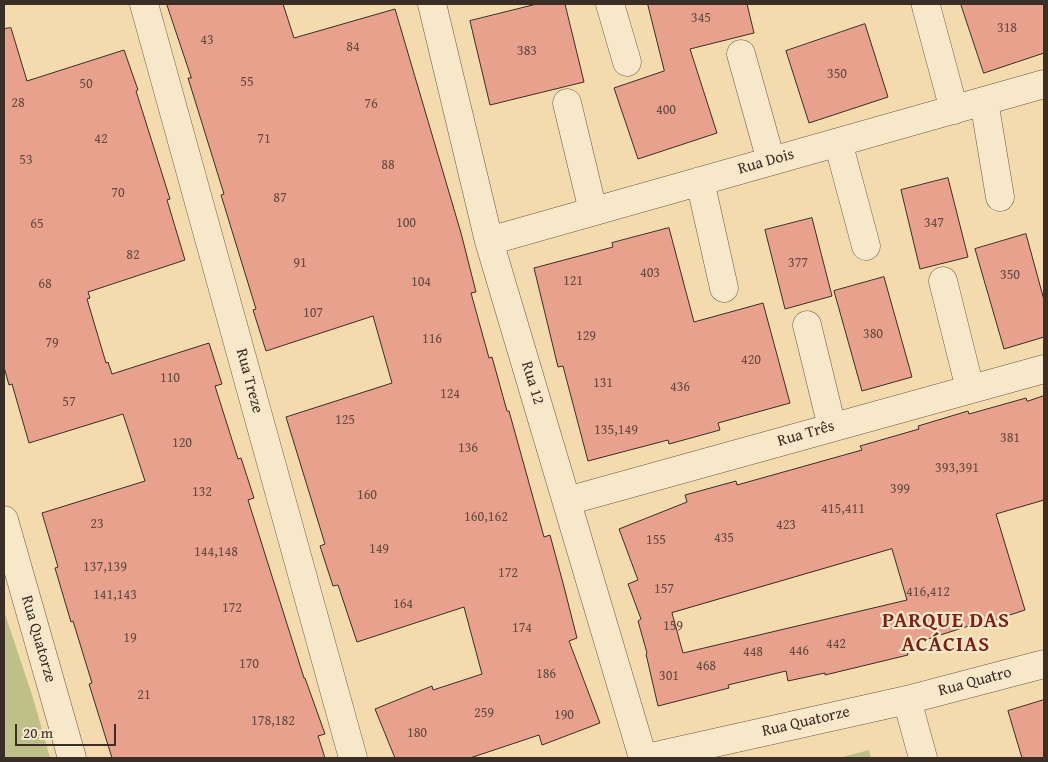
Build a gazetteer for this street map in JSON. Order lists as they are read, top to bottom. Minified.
{"streets":{"street":["Rua Dois","Rua Treze","Rua 12","Rua Três","Rua Quatorze","Rua Quatro"]},"crossings":[["Rua Dois","Rua 12"],["Rua 12","Rua Três"],["Rua Quatorze","Rua Quatro"]],"districts":["PARQUE DAS ACÁCIAS"],"house_numbers":["345","318","43","84","383","350","55","50","28","76","400","42","71","53","88","70","87","100","347","65","82","91","377","403","350","121","104","68","107","380","129","116","79","420","110","131","436","124","57","125","135,149","381","120","136","393,391","399","132","160","415,411","160,162","23","423","435","155","149","144,148","137,139","172","157","416,412","141,143","164","172","159","174","19","442","446","448","170","468","186","301","21","259","190","178,182","180"],"scale_bar":"20 m"}
